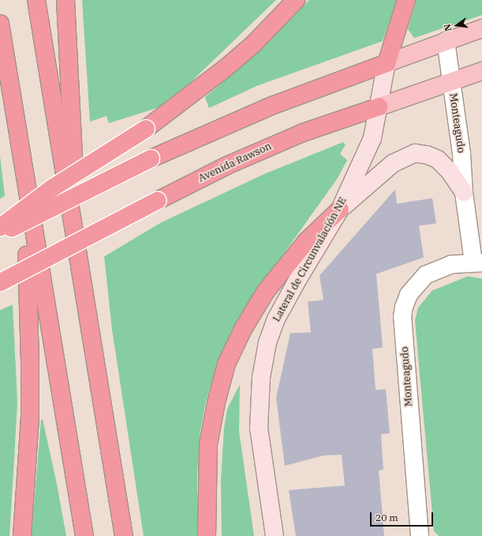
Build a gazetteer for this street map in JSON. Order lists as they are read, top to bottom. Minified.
{"streets":{"highway":["Avenida Rawson"],"street":["Monteagudo","Lateral de Circunvalación NE"]},"crossings":[["Monteagudo","Avenida Rawson"],["Avenida Rawson","Lateral de Circunvalación NE"]],"scale_bar":"20 m","north":"left"}
